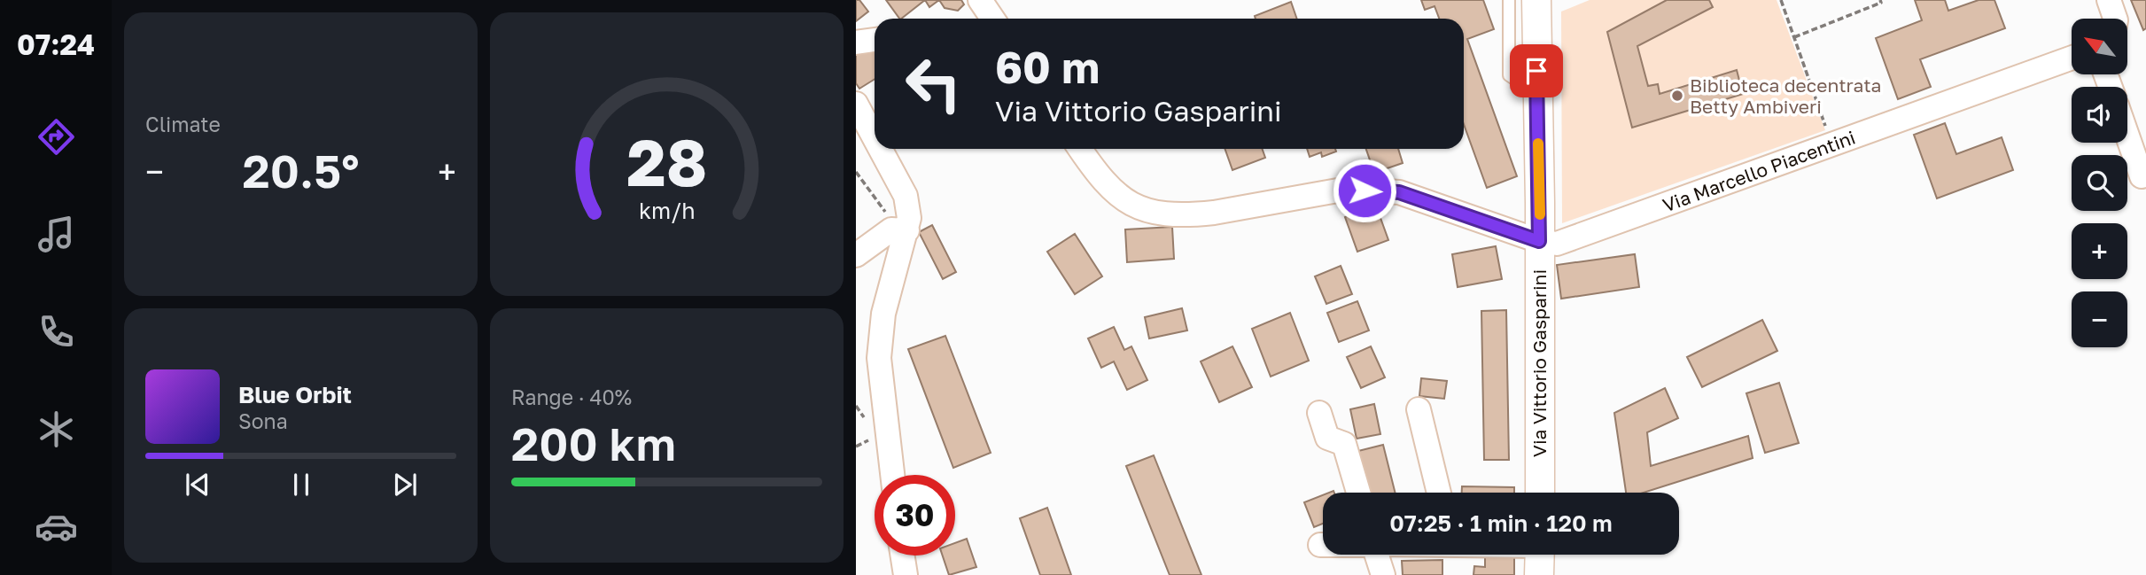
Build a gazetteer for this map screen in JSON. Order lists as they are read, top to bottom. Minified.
{"streets":{"street":["Via Marcello Piacentini","Via Vittorio Gasparini"]},"crossings":[["Via Marcello Piacentini","Via Vittorio Gasparini"]],"places":["Biblioteca decentrata Betty Ambiveri"],"north":"top left","page":{"tabs":"07:24","tile":["Climate",["Range · 40%","200 km"]],"map_buttons":["+","−"],"turn":["60 m","Via Vittorio Gasparini"],"heat":["−","20.5°","+"],"song":["Blue Orbit","Sona"],"limit":"30","trip":"07:25 · 1 min · 120 m","gauge":["28","km/h"]}}
